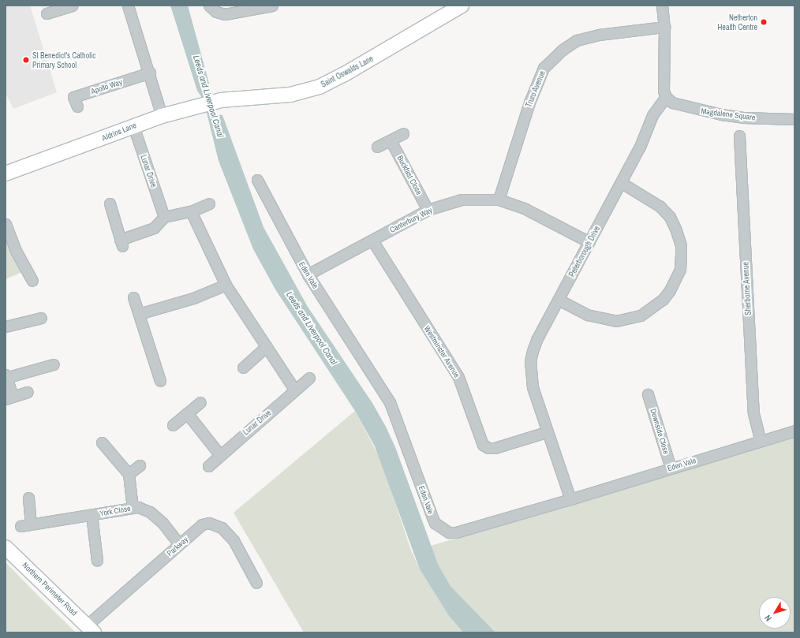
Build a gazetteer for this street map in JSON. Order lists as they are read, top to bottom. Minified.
{"streets":{"street":["Saint Oswalds Lane","Apollo Way","Truro Avenue","Magdalene Square","Aldrins Lane","Lunar Drive","Buckfast Close","Canterbury Way","Peterborough Drive","Eden Vale","Sherborne Avenue","Westminster Avenue","Downside Close","York Close","Parkway","Northern Perimeter Road"]},"crossings":[["Saint Oswalds Lane","Aldrins Lane"],["Truro Avenue","Canterbury Way"],["Magdalene Square","Peterborough Drive"],["Aldrins Lane","Lunar Drive"],["Buckfast Close","Canterbury Way"],["Canterbury Way","Peterborough Drive"],["Canterbury Way","Eden Vale"],["Canterbury Way","Westminster Avenue"],["Peterborough Drive","Eden Vale"],["Peterborough Drive","Westminster Avenue"],["Eden Vale","Sherborne Avenue"],["Eden Vale","Downside Close"],["York Close","Parkway"],["Parkway","Northern Perimeter Road"]],"water":["Leeds and Liverpool Canal"],"places":["Netherton Health Centre","St Benedict's Catholic Primary School"],"north":"bottom left"}
